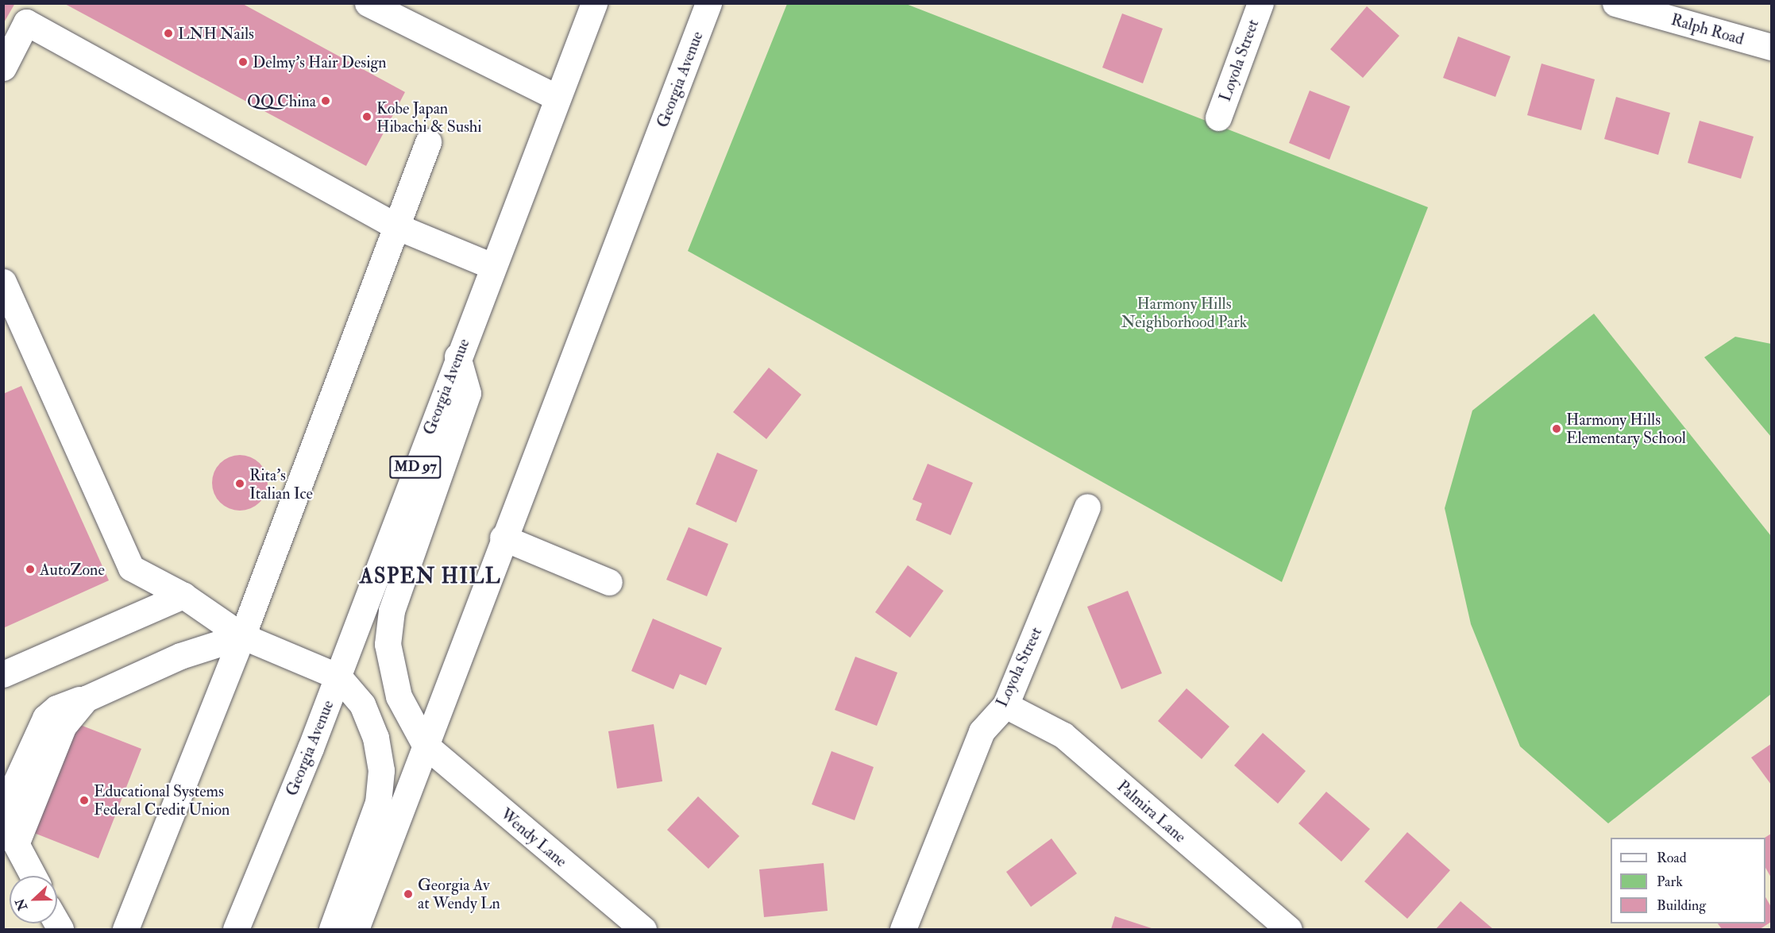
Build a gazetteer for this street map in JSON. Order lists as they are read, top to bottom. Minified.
{"streets":{"main road":["Ralph Road","Loyola Street","Georgia Avenue","MD 97","Palmira Lane","Wendy Lane"]},"crossings":[["Loyola Street","Palmira Lane"],["Georgia Avenue","Wendy Lane"]],"districts":["ASPEN HILL"],"parks":["Harmony Hills Neighborhood Park"],"places":["LNH Nails","Delmy's Hair Design","QQ China","Kobe Japan Hibachi & Sushi","Harmony Hills Elementary School","Rita's Italian Ice","AutoZone","Educational Systems Federal Credit Union","Georgia Av at Wendy Ln"],"legend":["Road","Park","Building"],"north":"left"}
